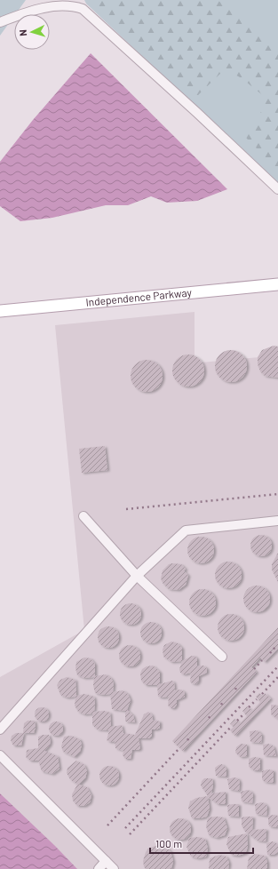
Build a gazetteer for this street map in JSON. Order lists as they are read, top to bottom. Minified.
{"streets":{"main road":["Independence Parkway"]},"scale_bar":"100 m","north":"left"}
